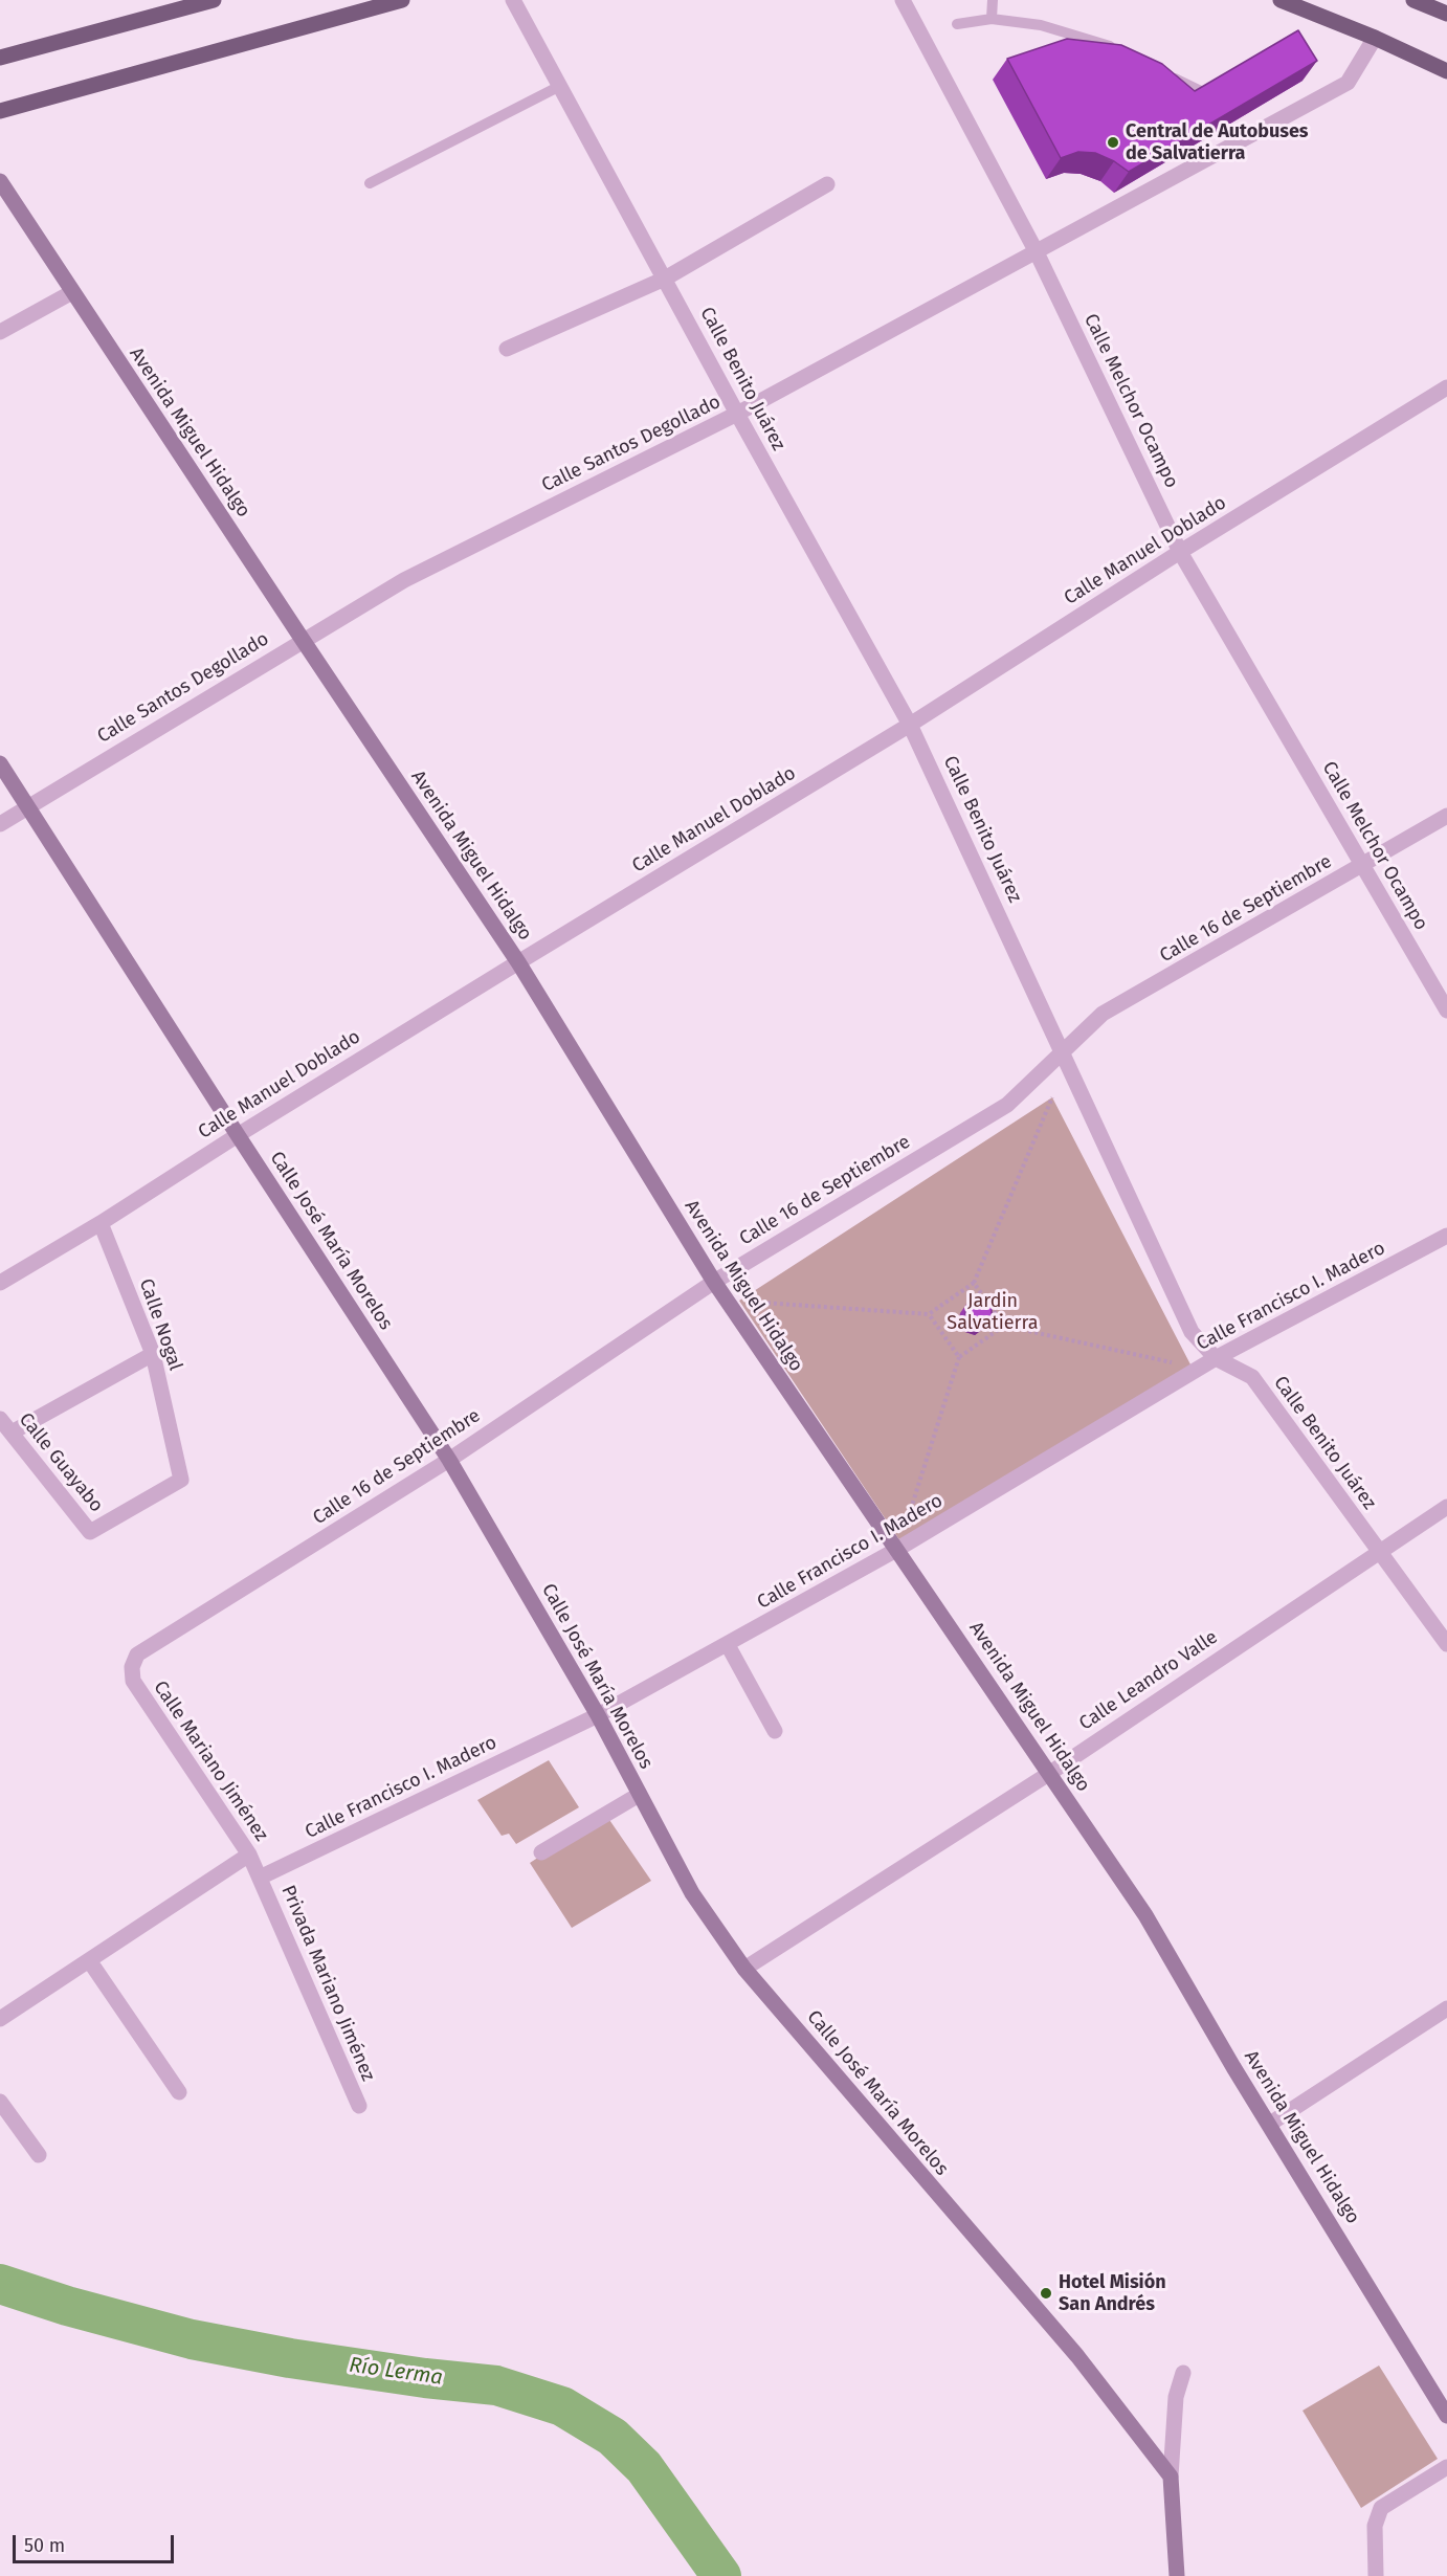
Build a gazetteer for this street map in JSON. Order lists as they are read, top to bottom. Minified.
{"streets":{"street":["Calle Benito Juárez","Calle Melchor Ocampo","Avenida Miguel Hidalgo","Calle Santos Degollado","Calle Manuel Doblado","Calle 16 de Septiembre","Calle José María Morelos","Calle Francisco I. Madero","Calle Nogal","Calle Guayabo","Calle Leandro Valle","Calle Mariano Jiménez","Privada Mariano Jiménez"]},"crossings":[["Calle Benito Juárez","Calle Santos Degollado"],["Calle Benito Juárez","Calle Manuel Doblado"],["Calle Benito Juárez","Calle 16 de Septiembre"],["Calle Benito Juárez","Calle Francisco I. Madero"],["Calle Benito Juárez","Calle Leandro Valle"],["Calle Melchor Ocampo","Calle Santos Degollado"],["Calle Melchor Ocampo","Calle Manuel Doblado"],["Calle Melchor Ocampo","Calle 16 de Septiembre"],["Avenida Miguel Hidalgo","Calle Santos Degollado"],["Avenida Miguel Hidalgo","Calle Manuel Doblado"],["Avenida Miguel Hidalgo","Calle 16 de Septiembre"],["Avenida Miguel Hidalgo","Calle Francisco I. Madero"],["Avenida Miguel Hidalgo","Calle Leandro Valle"],["Calle Santos Degollado","Calle José María Morelos"],["Calle Manuel Doblado","Calle José María Morelos"],["Calle Manuel Doblado","Calle Nogal"],["Calle 16 de Septiembre","Calle José María Morelos"],["Calle 16 de Septiembre","Calle Mariano Jiménez"],["Calle José María Morelos","Calle Francisco I. Madero"],["Calle José María Morelos","Calle Leandro Valle"],["Calle Francisco I. Madero","Calle Mariano Jiménez"],["Calle Francisco I. Madero","Privada Mariano Jiménez"],["Calle Nogal","Calle Guayabo"],["Calle Mariano Jiménez","Privada Mariano Jiménez"]],"water":["Río Lerma"],"parks":["Jardin Salvatierra"],"places":["Central de Autobuses de Salvatierra","Hotel Misión San Andrés"],"scale_bar":"50 m"}
